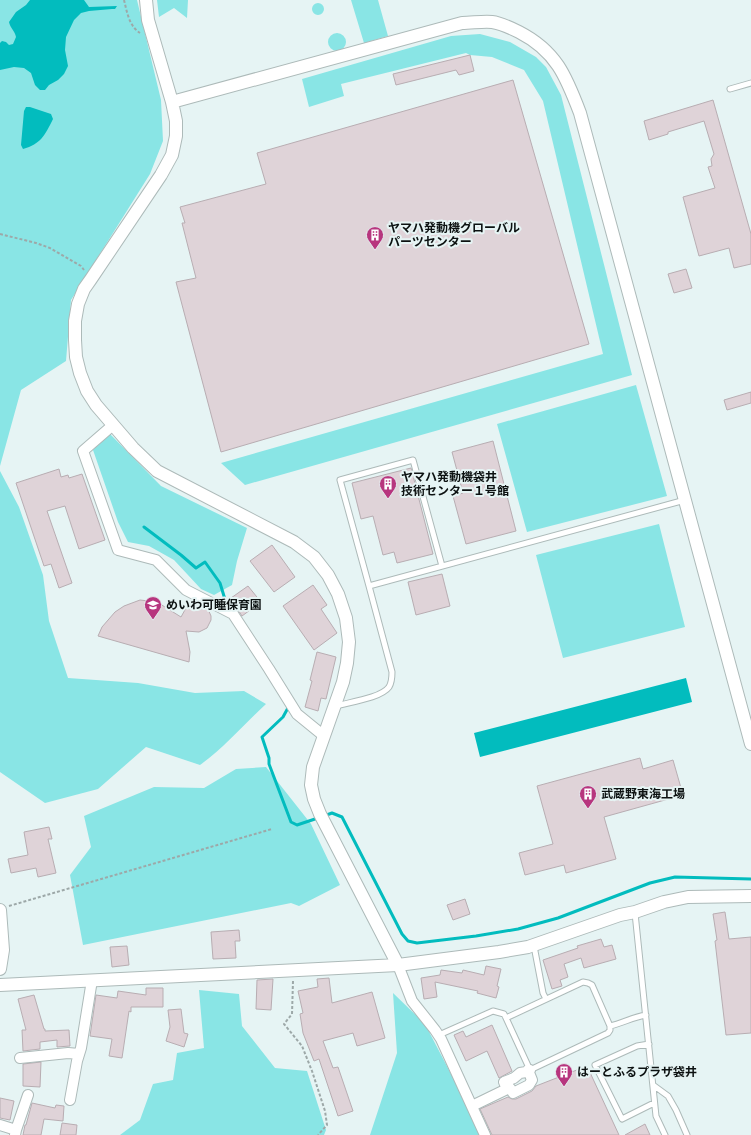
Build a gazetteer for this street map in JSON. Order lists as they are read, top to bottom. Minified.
{"places":{"building":["ヤマハ発動機グローバル パーツセンター","ヤマハ発動機袋井 技術センター１号館","武蔵野東海工場","はーとふるプラザ袋井"],"school or university":["めいわ可睡保育園"]}}
